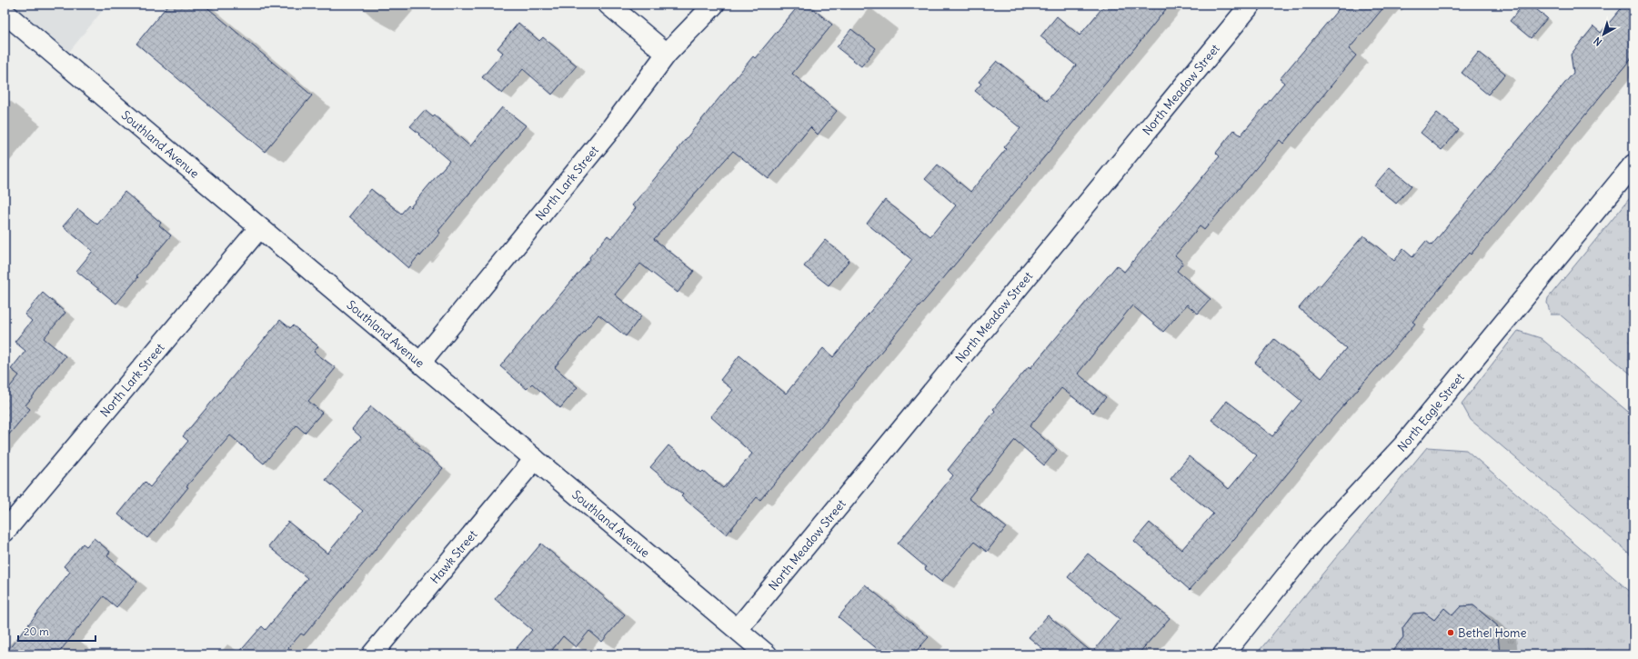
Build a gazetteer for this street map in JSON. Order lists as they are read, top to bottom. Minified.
{"streets":{"street":["North Meadow Street","Southland Avenue","North Lark Street","North Eagle Street","Hawk Street"]},"crossings":[["North Meadow Street","Southland Avenue"],["Southland Avenue","North Lark Street"],["Southland Avenue","Hawk Street"]],"places":["Bethel Home"],"scale_bar":"20 m","north":"bottom left"}
